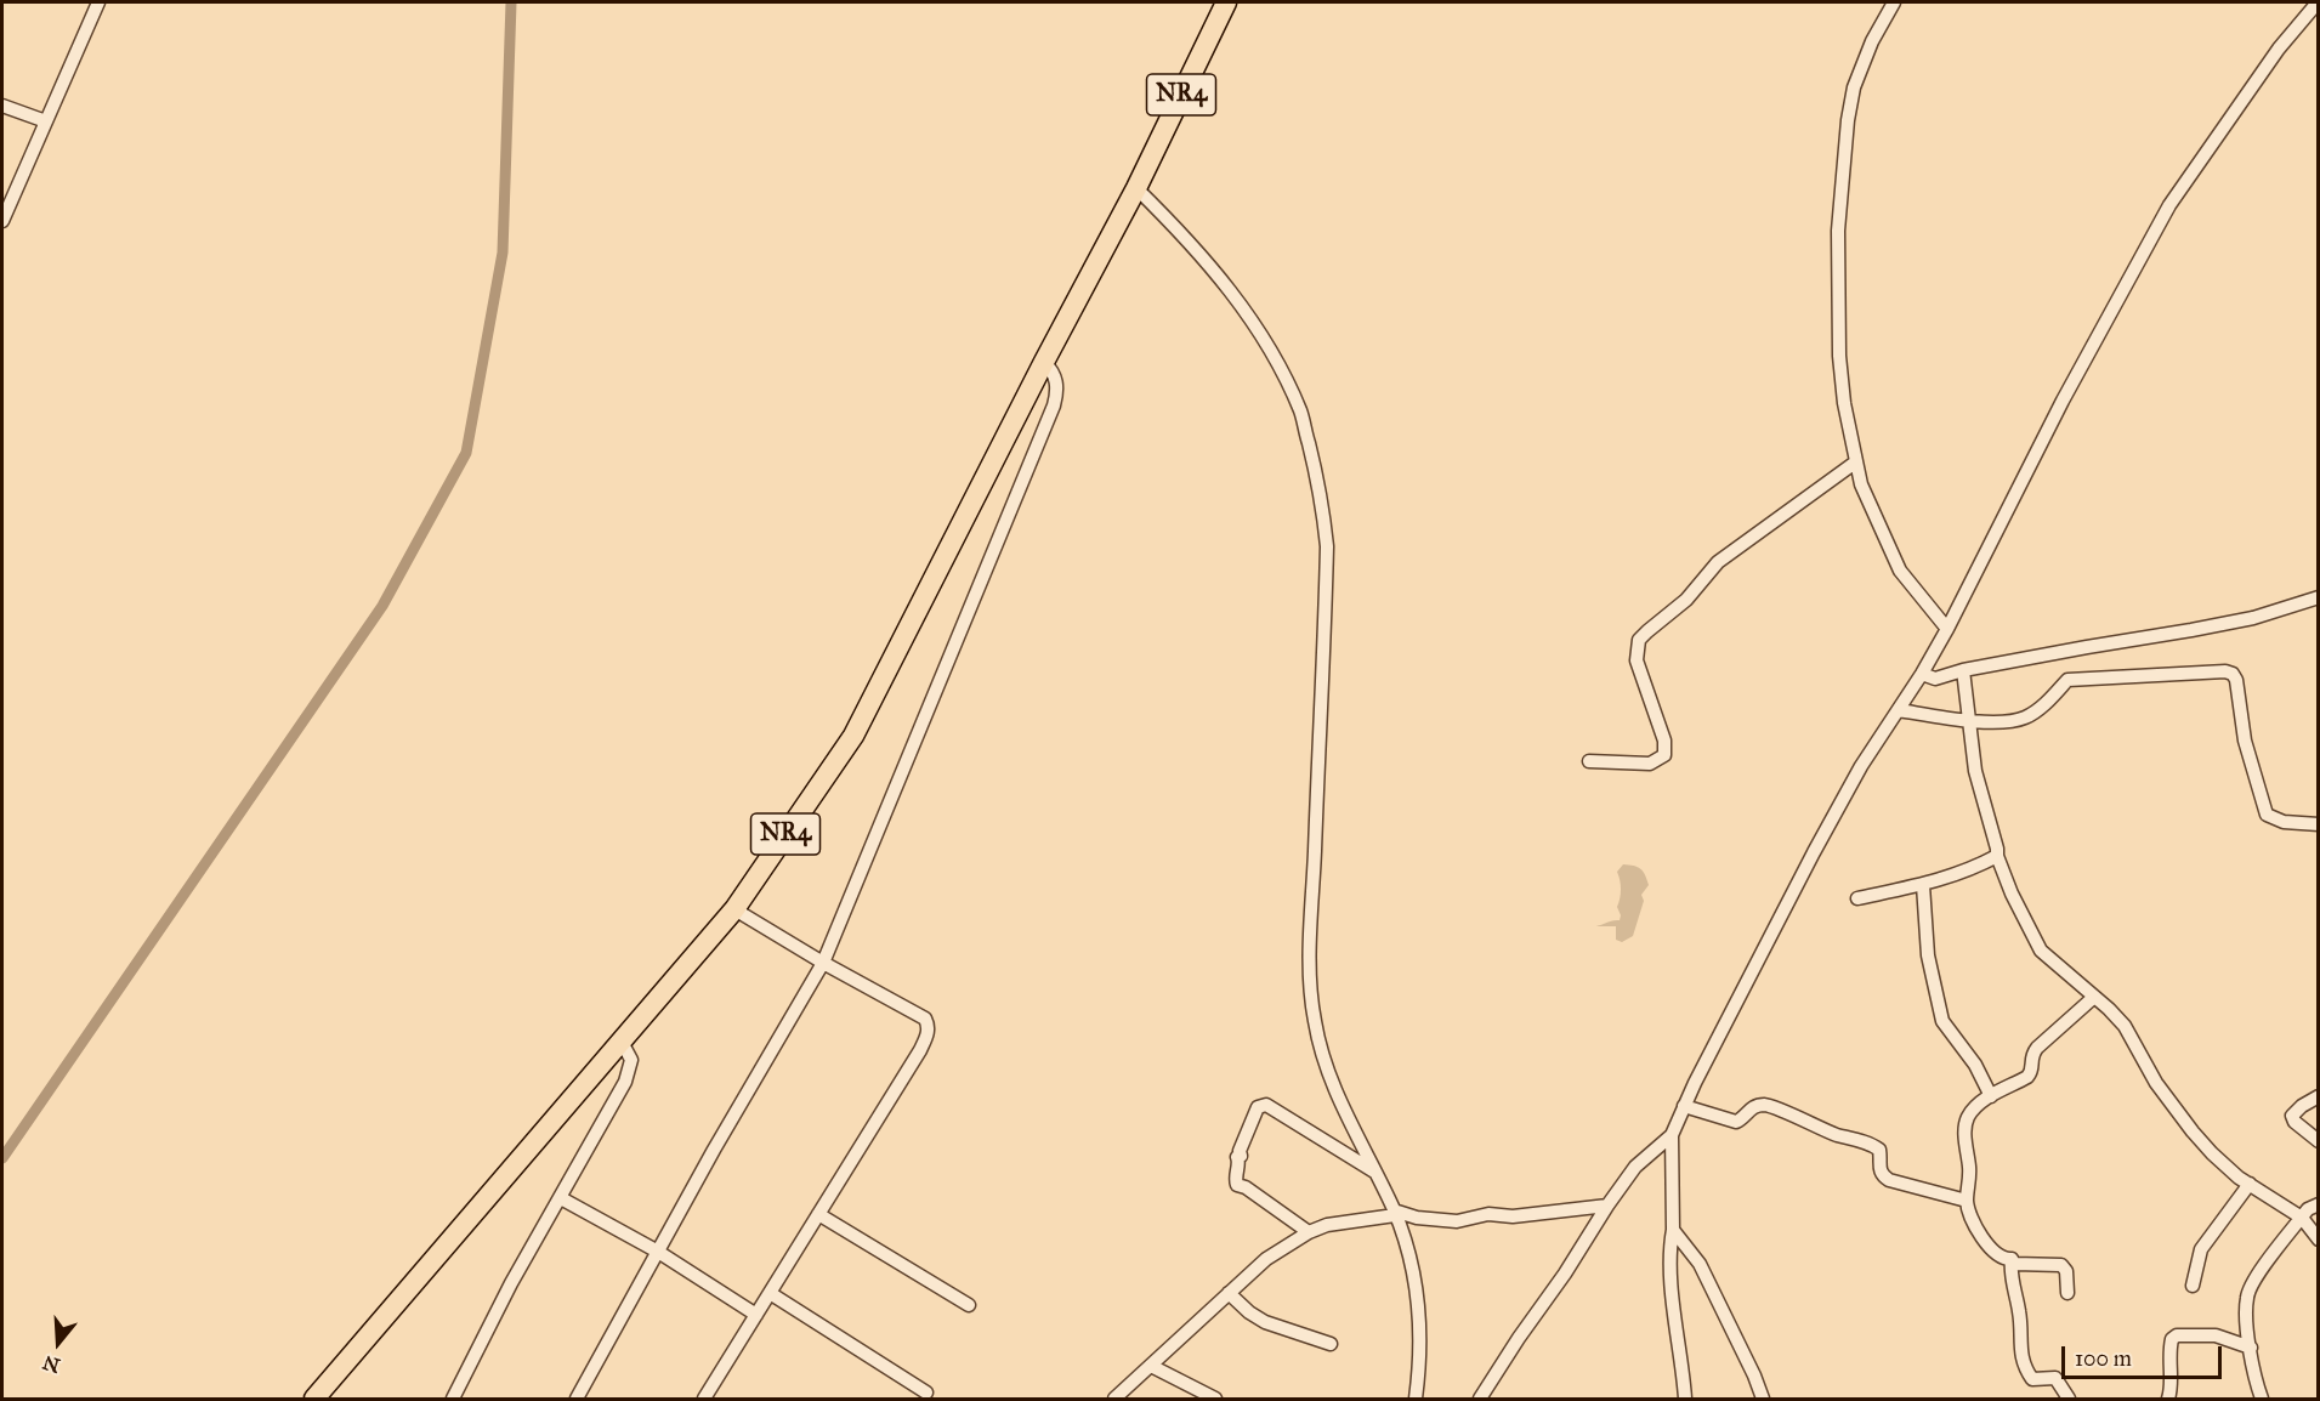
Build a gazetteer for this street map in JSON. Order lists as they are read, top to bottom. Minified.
{"streets":{"highway":["NR4"]},"scale_bar":"100 m","north":"bottom"}
